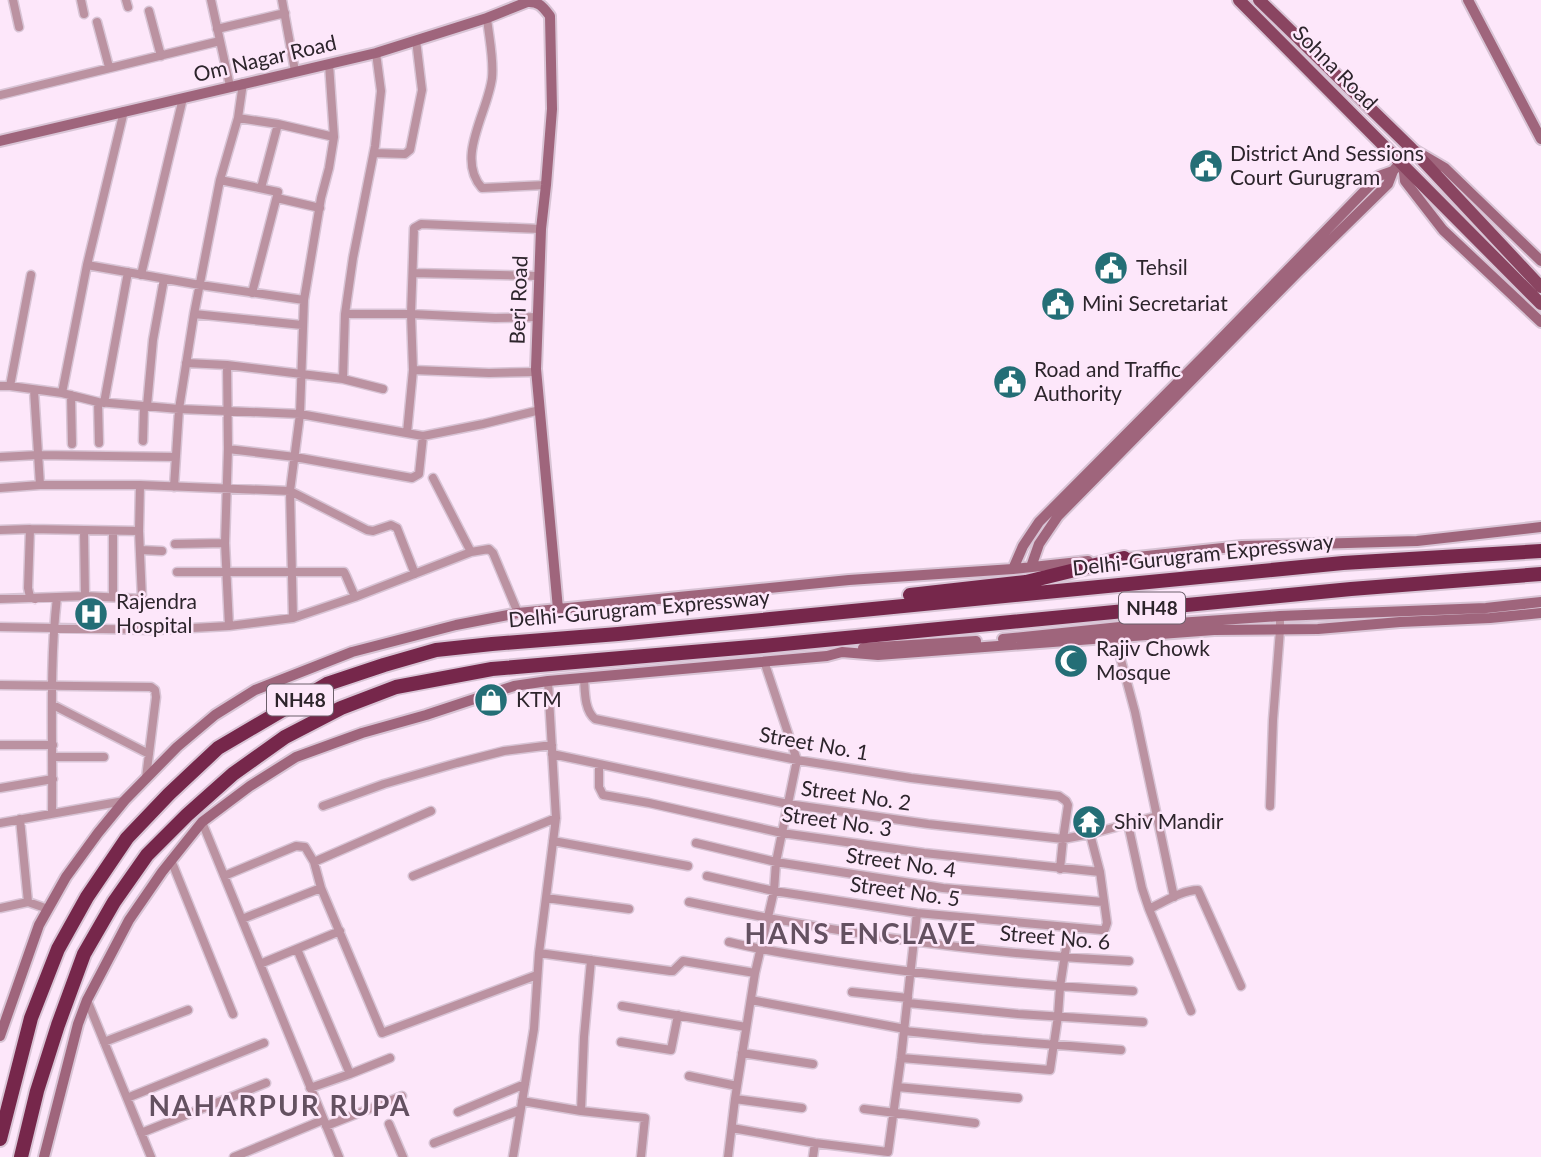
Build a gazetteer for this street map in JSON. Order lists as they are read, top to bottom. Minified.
{"streets":{"highway":["Delhi-Gurugram Expressway","NH48"],"main road":["Om Nagar Road","Sohna Road","Beri Road"],"street":["Street No. 1","Street No. 2","Street No. 3","Street No. 4","Street No. 5","Street No. 6"]},"crossings":[["Om Nagar Road","Beri Road"],["Street No. 1","Street No. 2"],["Street No. 2","Street No. 3"],["Street No. 4","Street No. 5"]],"districts":["HANS ENCLAVE","NAHARPUR RUPA"],"places":{"public building":["District And Sessions Court Gurugram","Tehsil","Mini Secretariat","Road and Traffic Authority"],"hospital":["Rajendra Hospital"],"mosque":["Rajiv Chowk Mosque"],"shop":["KTM"],"temple":["Shiv Mandir"]}}
